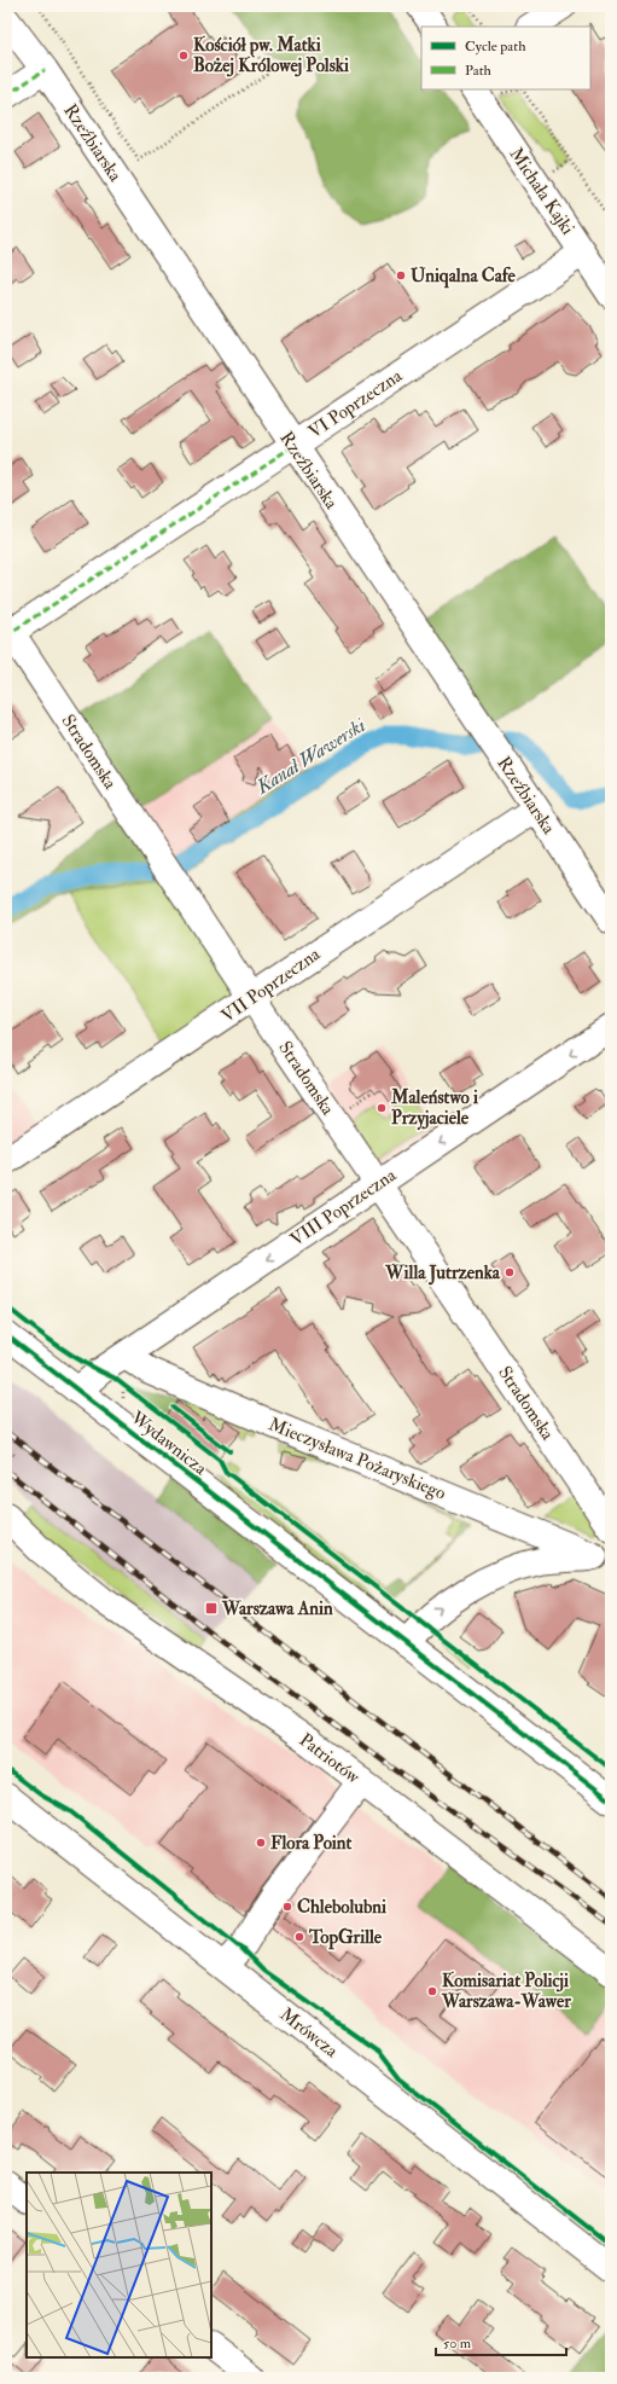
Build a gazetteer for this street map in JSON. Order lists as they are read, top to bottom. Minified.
{"streets":{"street":["Rzeźbiarska","Michała Kajki","VI Poprzeczna","Stradomska","VII Poprzeczna","VIII Poprzeczna","Wydawnicza","Mieczysława Pożaryskiego","Patriotów","Mrówcza"]},"crossings":[["Rzeźbiarska","VI Poprzeczna"],["Rzeźbiarska","VII Poprzeczna"],["Michała Kajki","VI Poprzeczna"],["VI Poprzeczna","Stradomska"],["Stradomska","VII Poprzeczna"],["Stradomska","VIII Poprzeczna"],["VIII Poprzeczna","Wydawnicza"],["VIII Poprzeczna","Mieczysława Pożaryskiego"]],"one_way":["VIII Poprzeczna"],"water":["Kanał Wawerski"],"places":{"other":["Kościół pw. Matki Bożej Królowej Polski","Uniqalna Cafe","Maleństwo i Przyjaciele","Willa Jutrzenka","Flora Point","Chlebolubni","TopGrille","Komisariat Policji Warszawa-Wawer"],"transit":["Warszawa Anin"]},"legend":["Cycle path","Path"],"scale_bar":"50 m"}
